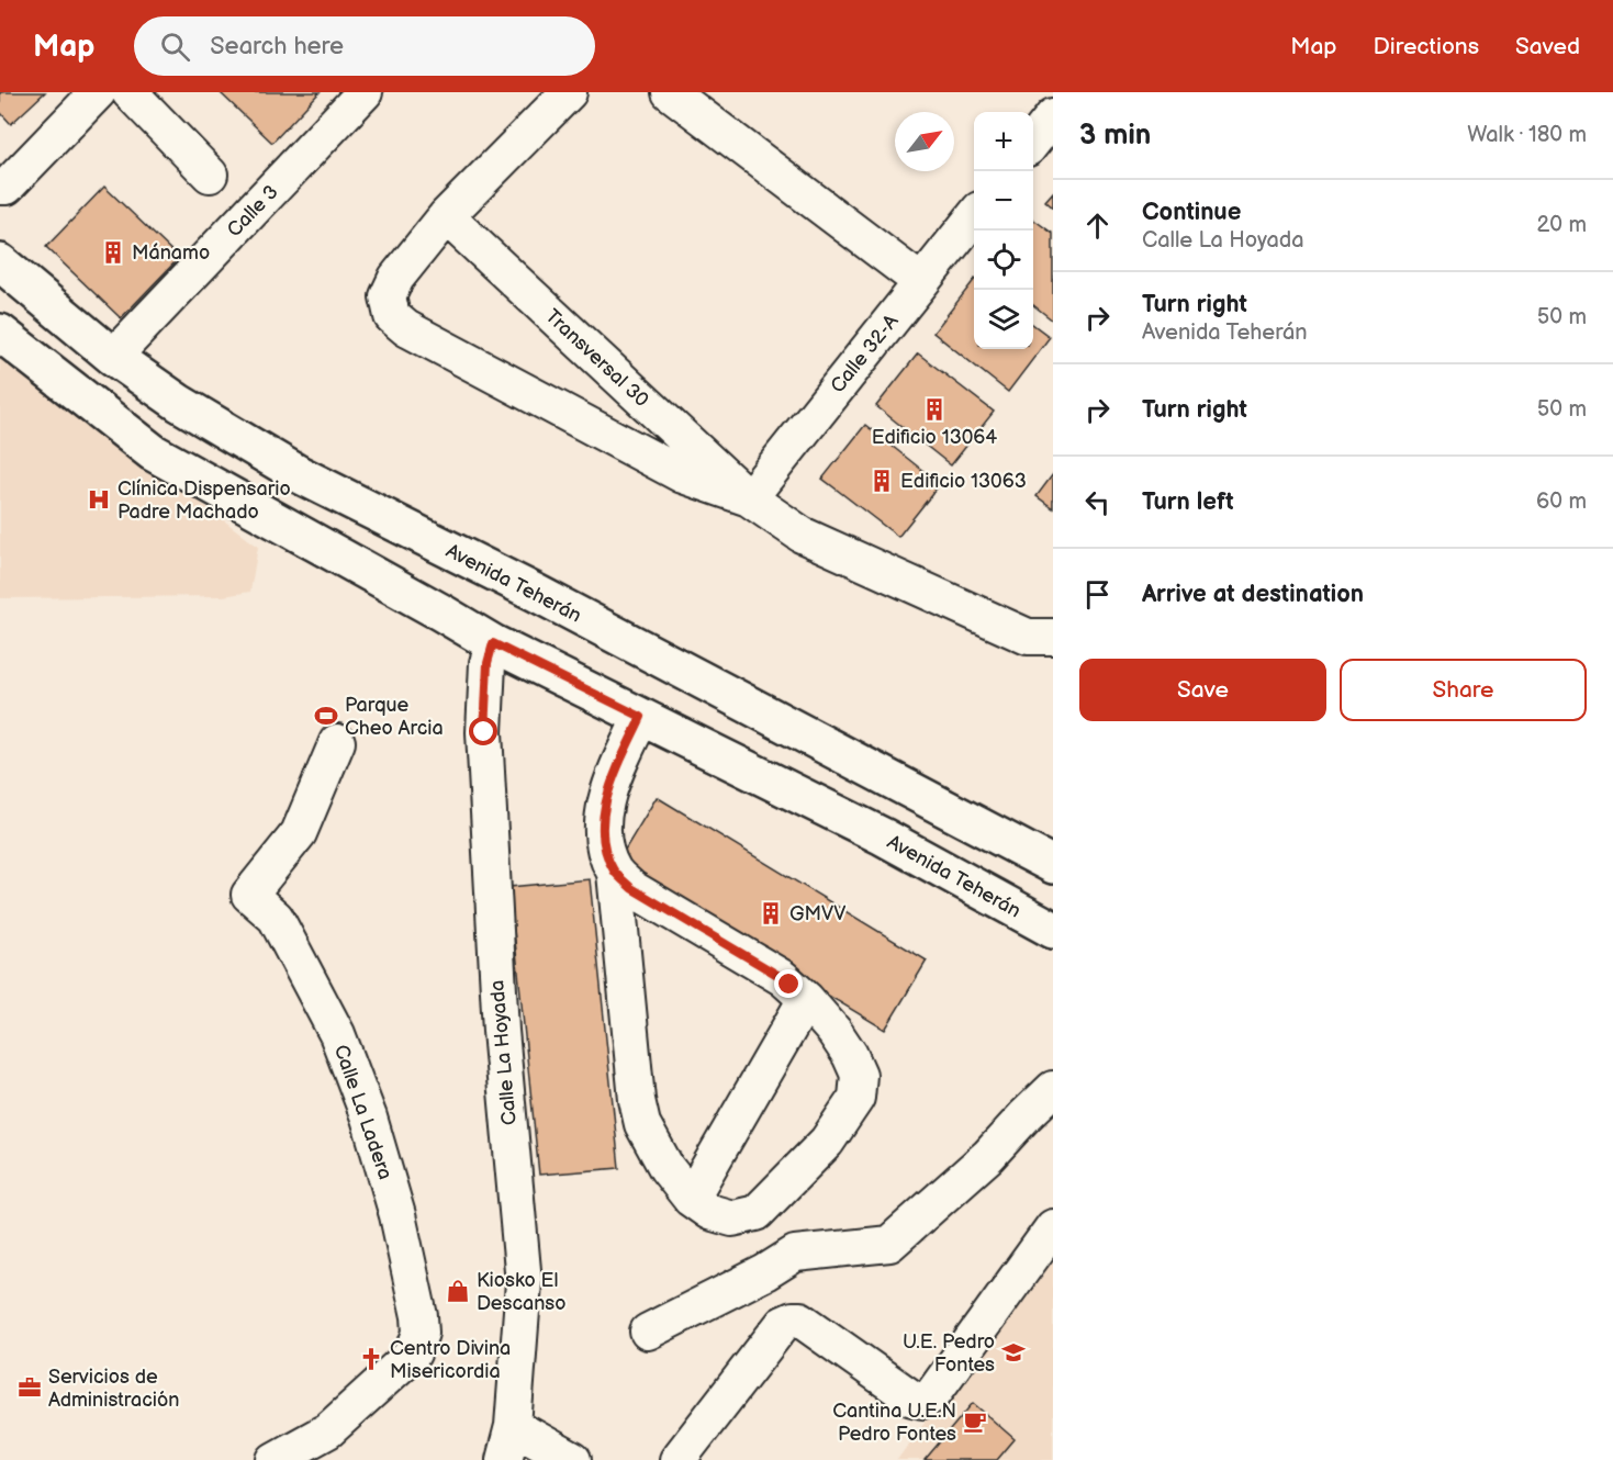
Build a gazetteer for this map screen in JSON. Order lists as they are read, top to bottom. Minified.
{"streets":{"main road":["Avenida Teherán"],"street":["Calle 3","Calle 32-A","Transversal 30","Calle La Hoyada","Calle La Ladera"]},"crossings":[["Calle 3","Avenida Teherán"],["Calle 32-A","Transversal 30"],["Avenida Teherán","Calle La Hoyada"]],"places":{"building":["Mánamo","Edificio 13064","Edificio 13063","GMVV"],"hospital":["Clínica Dispensario Padre Machado"],"sports":["Parque Cheo Arcia"],"shop":["Kiosko El Descanso"],"school or university":["U.E. Pedro Fontes"],"church":["Centro Divina Misericordia"],"office":["Servicios de Administración"],"cafe":["Cantina U.E.N Pedro Fontes"]},"north":"top right","page":{"header":"Map","search":"Search here","nav":["Map","Directions","Saved"],"heading":["3 min","Walk · 180 m"],"map_buttons":["+","−"],"list":[["Continue","Calle La Hoyada","20 m"],["Turn right","Avenida Teherán","50 m"],["Turn right","50 m"],["Turn left","60 m"],"Arrive at destination"],"buttons":["Save","Share"]}}
